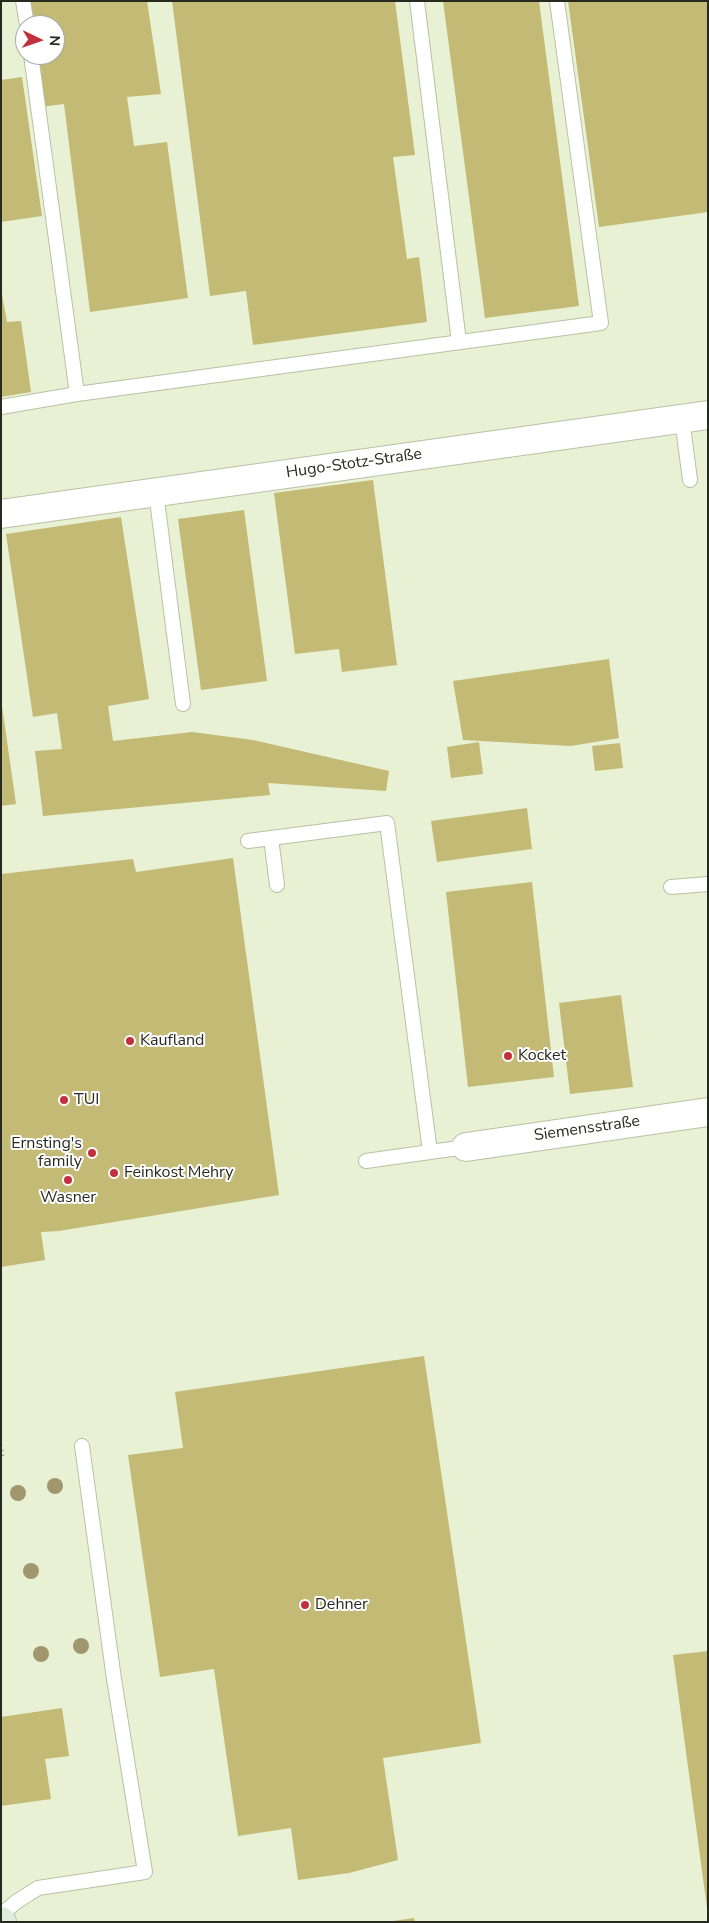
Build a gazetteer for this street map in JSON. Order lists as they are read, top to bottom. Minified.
{"streets":{"street":["Hugo-Stotz-Straße","Siemensstraße"]},"places":["Kaufland","Kocket","TUI","Ernsting's family","Feinkost Mehry","Wasner","Dehner"],"north":"right"}
